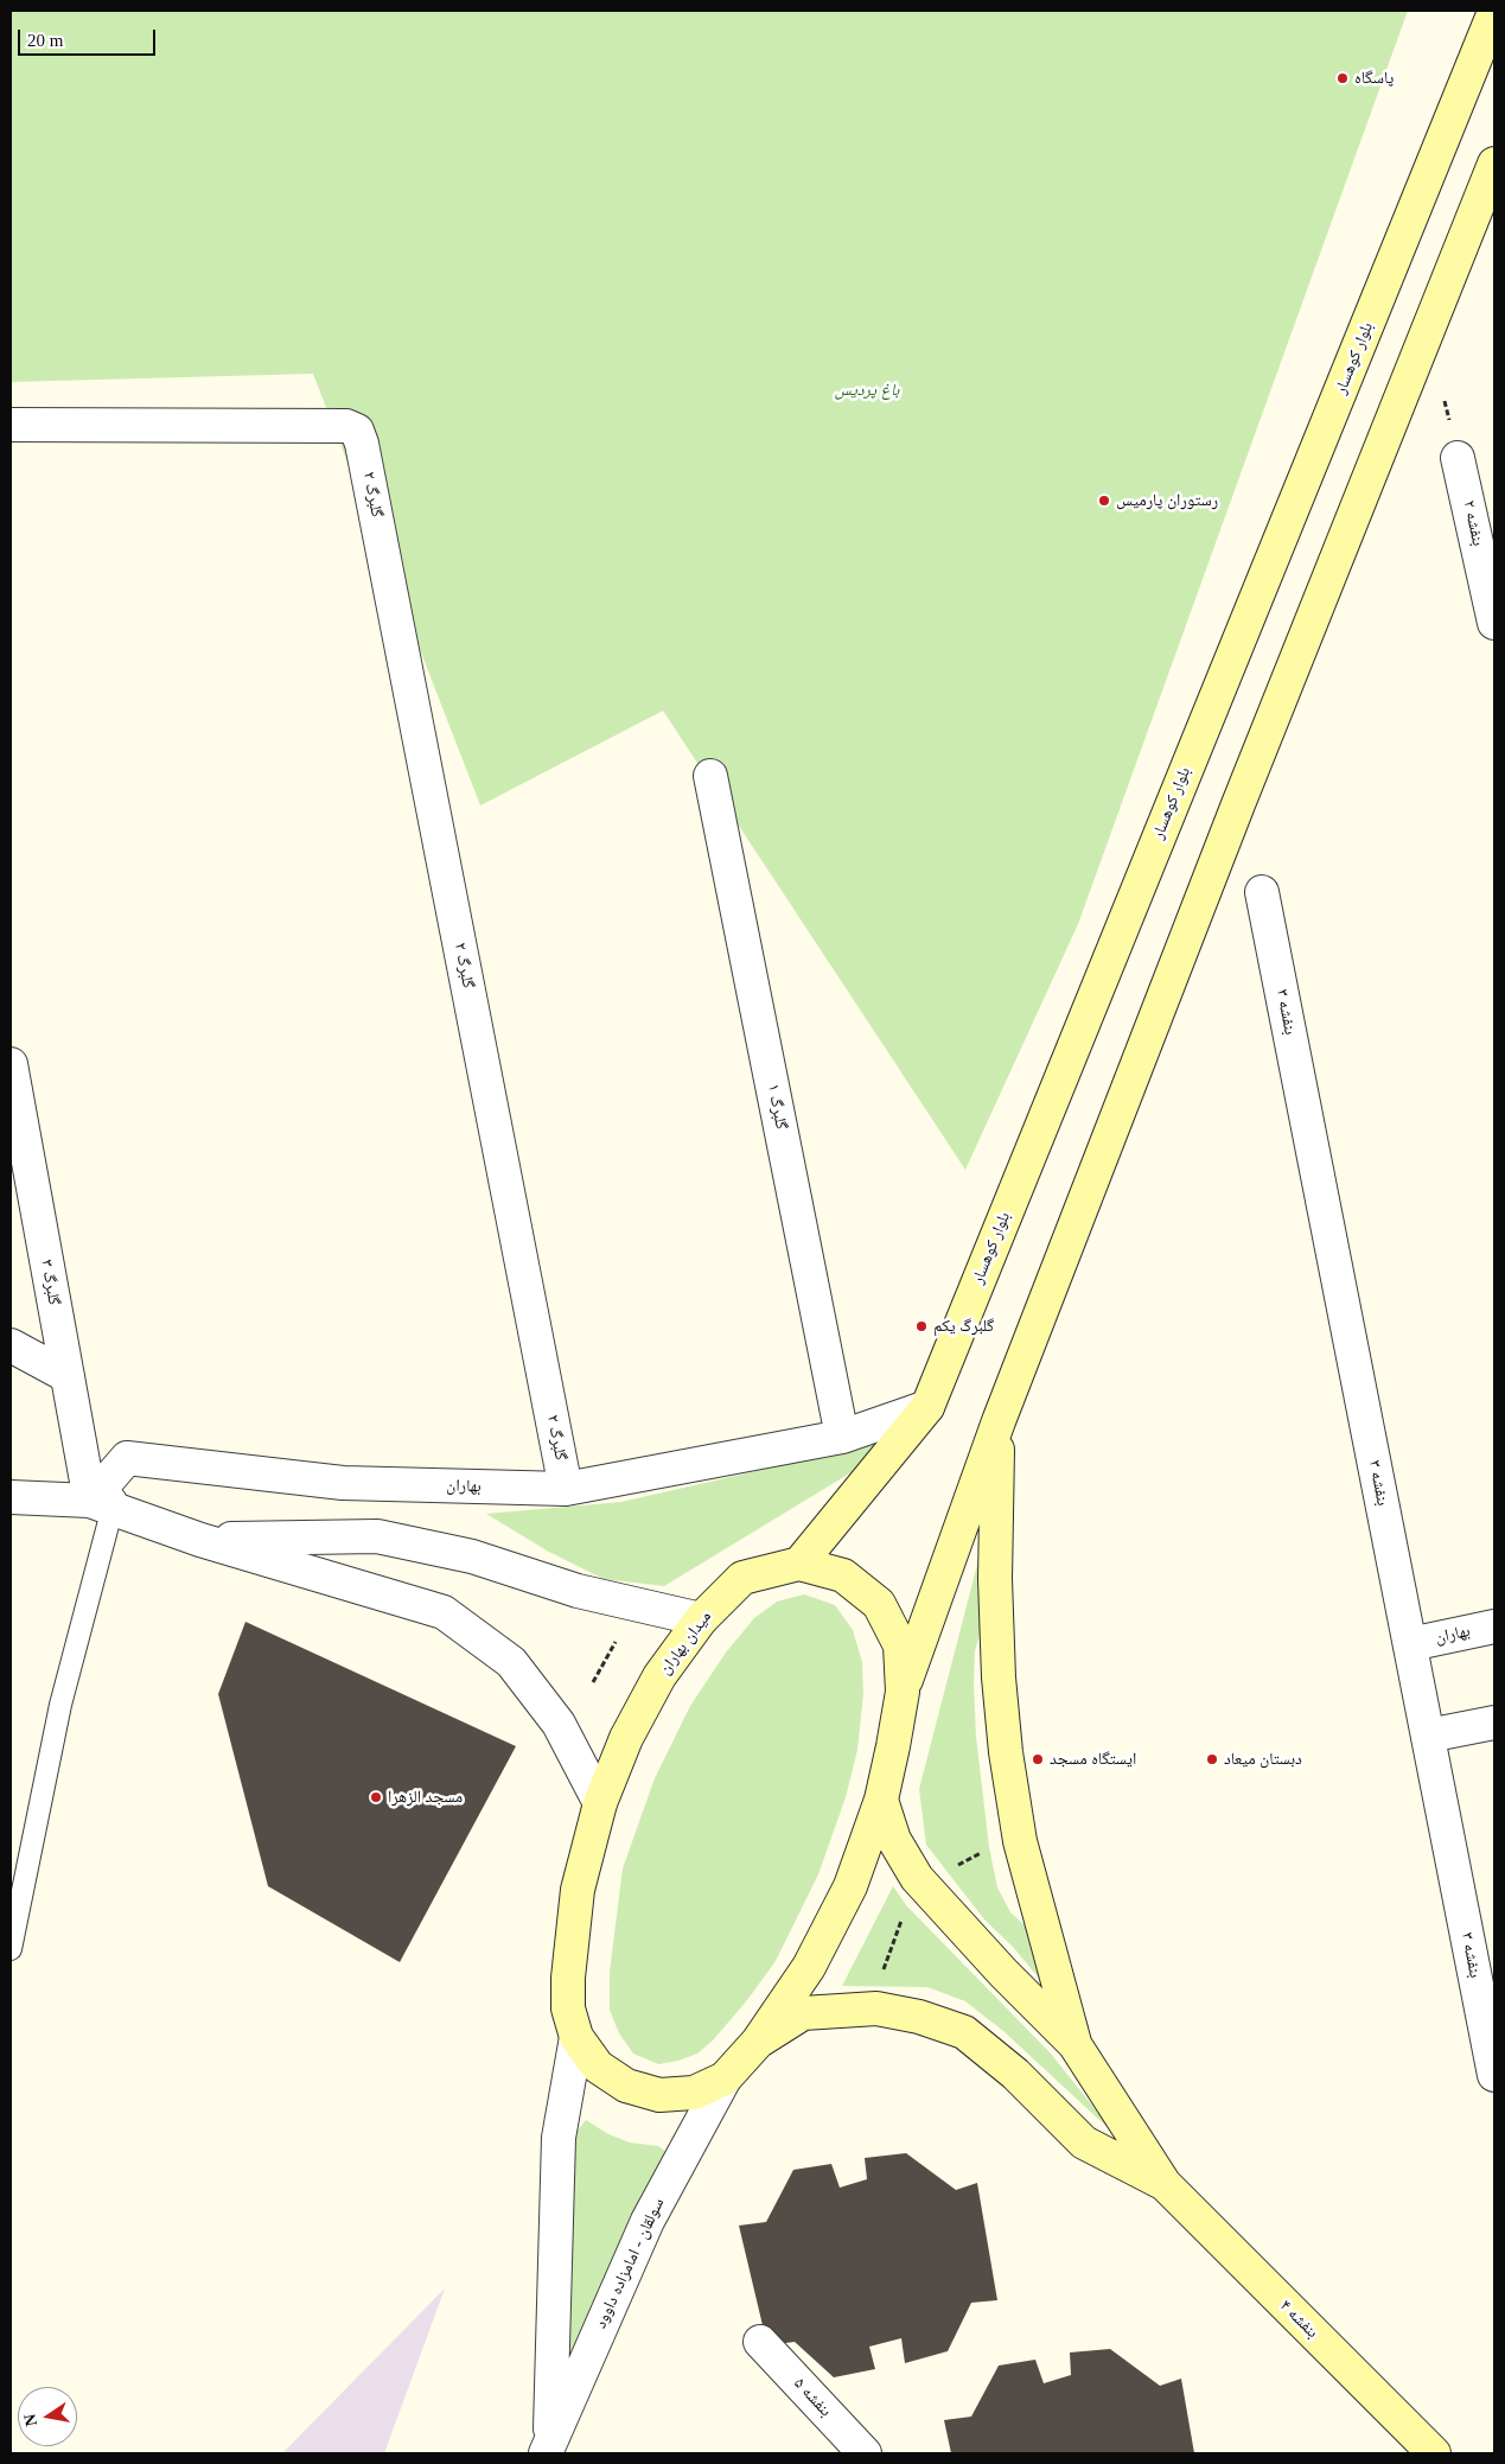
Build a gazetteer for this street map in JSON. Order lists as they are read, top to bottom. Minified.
{"streets":{"main road":["بلوار کوهسار","میدان بهاران","بنفشه ۴"],"street":["گلبرگ ۲","بنفشه ۲","بنفشه ۳","گلبرگ ۱","گلبرگ ۳","بهاران","سولقان - امامزاده داوود","بنفشه ۵"]},"crossings":[["بلوار کوهسار","بهاران"],["بلوار کوهسار","میدان بهاران"],["گلبرگ ۲","بهاران"],["بنفشه ۳","بهاران"],["گلبرگ ۱","بهاران"],["میدان بهاران","سولقان - امامزاده داوود"]],"parks":["باغ پردیس"],"places":["پاسگاه","رستوران پارمیس","گلبرگ یکم","ایستگاه مسجد","دبستان میعاد","مسجد الزهرا"],"scale_bar":"20 m","north":"left"}
